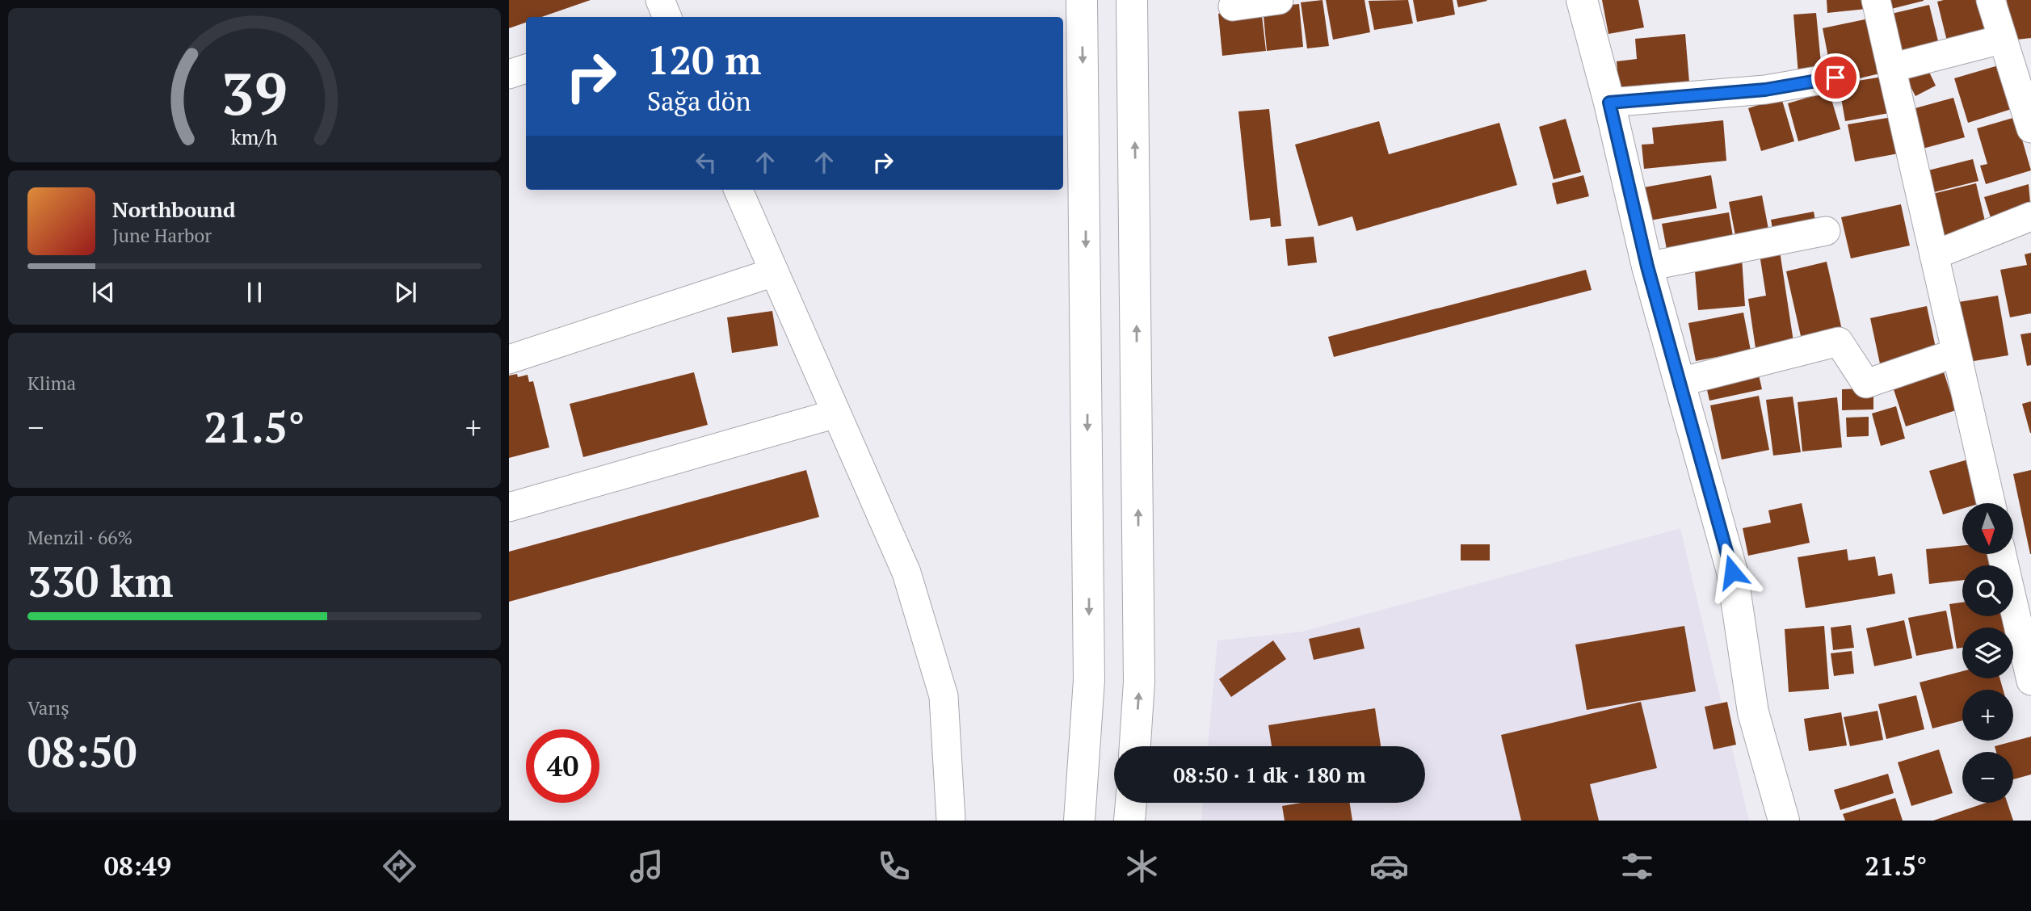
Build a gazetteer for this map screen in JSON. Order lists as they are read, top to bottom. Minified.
{"north":"bottom","page":{"turn":["120 m","Sağa dön"],"song":["Northbound","June Harbor"],"tile":["Klima",["Menzil · 66%","330 km"],["Varış","08:50"]],"heat":["−","21.5°","+"],"map_buttons":["+","−"],"limit":"40","trip":"08:50 · 1 dk · 180 m","tabs":["08:49","21.5°"],"gauge":["39","km/h"]}}
